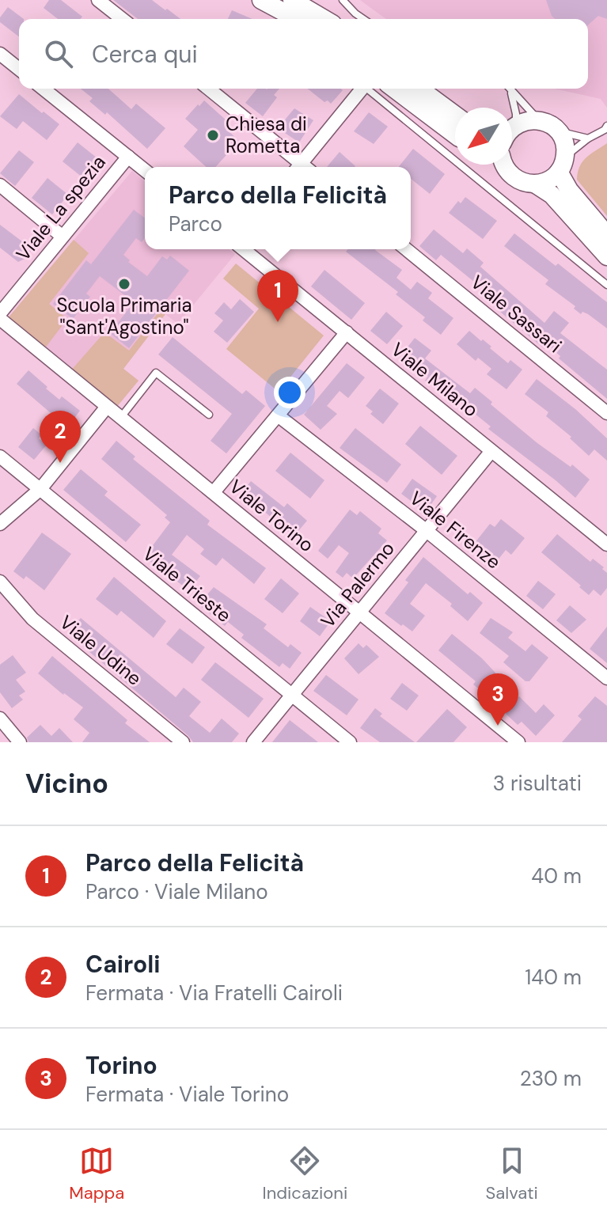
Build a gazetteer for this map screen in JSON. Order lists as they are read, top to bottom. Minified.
{"streets":{"street":["Viale La spezia","Viale Sassari","Viale Milano","Viale Torino","Viale Firenze","Viale Trieste","Via Palermo","Viale Udine"]},"crossings":[["Viale Milano","Via Palermo"],["Viale Torino","Via Palermo"],["Viale Firenze","Via Palermo"],["Viale Trieste","Via Palermo"]],"places":["Chiesa di Rometta","Scuola Primaria \"Sant'Agostino\""],"north":"bottom left","page":{"search":"Cerca qui","popup":["Parco della Felicità","Parco"],"pins":["1","2","3"],"heading":["Vicino","3 risultati"],"list":[{"mark":"1","name":"Parco della Felicità","note":"Parco · Viale Milano","value":"40 m"},{"mark":"2","name":"Cairoli","note":"Fermata · Via Fratelli Cairoli","value":"140 m"},{"mark":"3","name":"Torino","note":"Fermata · Viale Torino","value":"230 m"}],"nav":["Mappa","Indicazioni","Salvati"]}}
